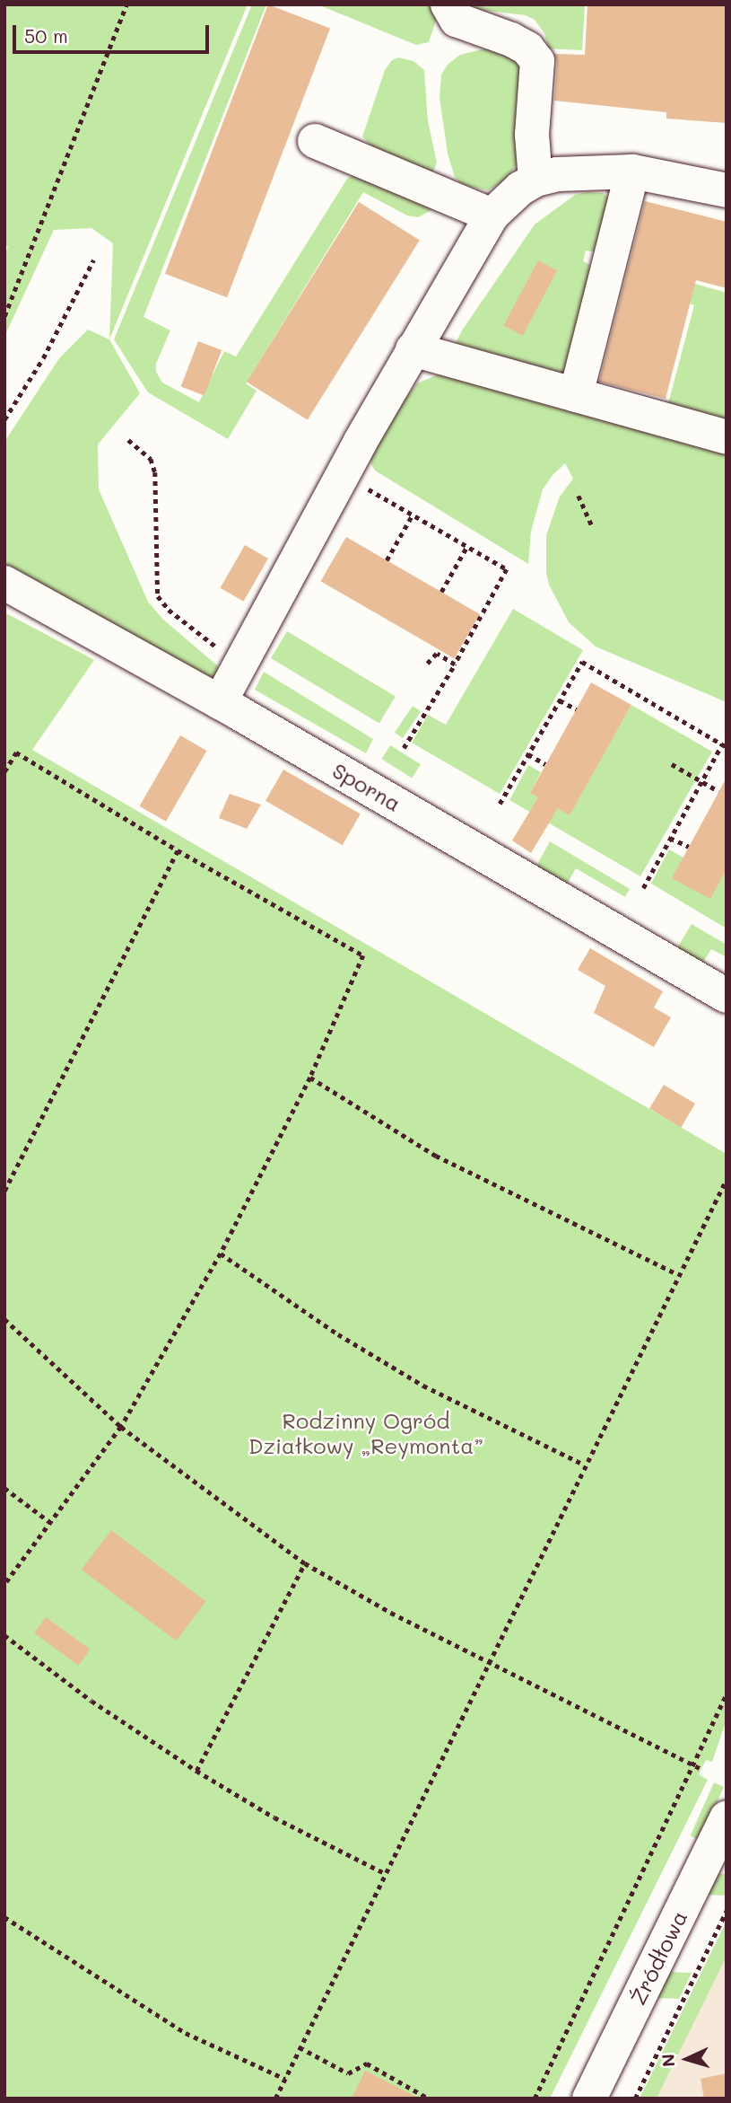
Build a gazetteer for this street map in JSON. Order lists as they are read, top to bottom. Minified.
{"streets":{"street":["Sporna","Źródłowa"]},"parks":["Rodzinny Ogród Działkowy „Reymonta”"],"scale_bar":"50 m","north":"left"}
